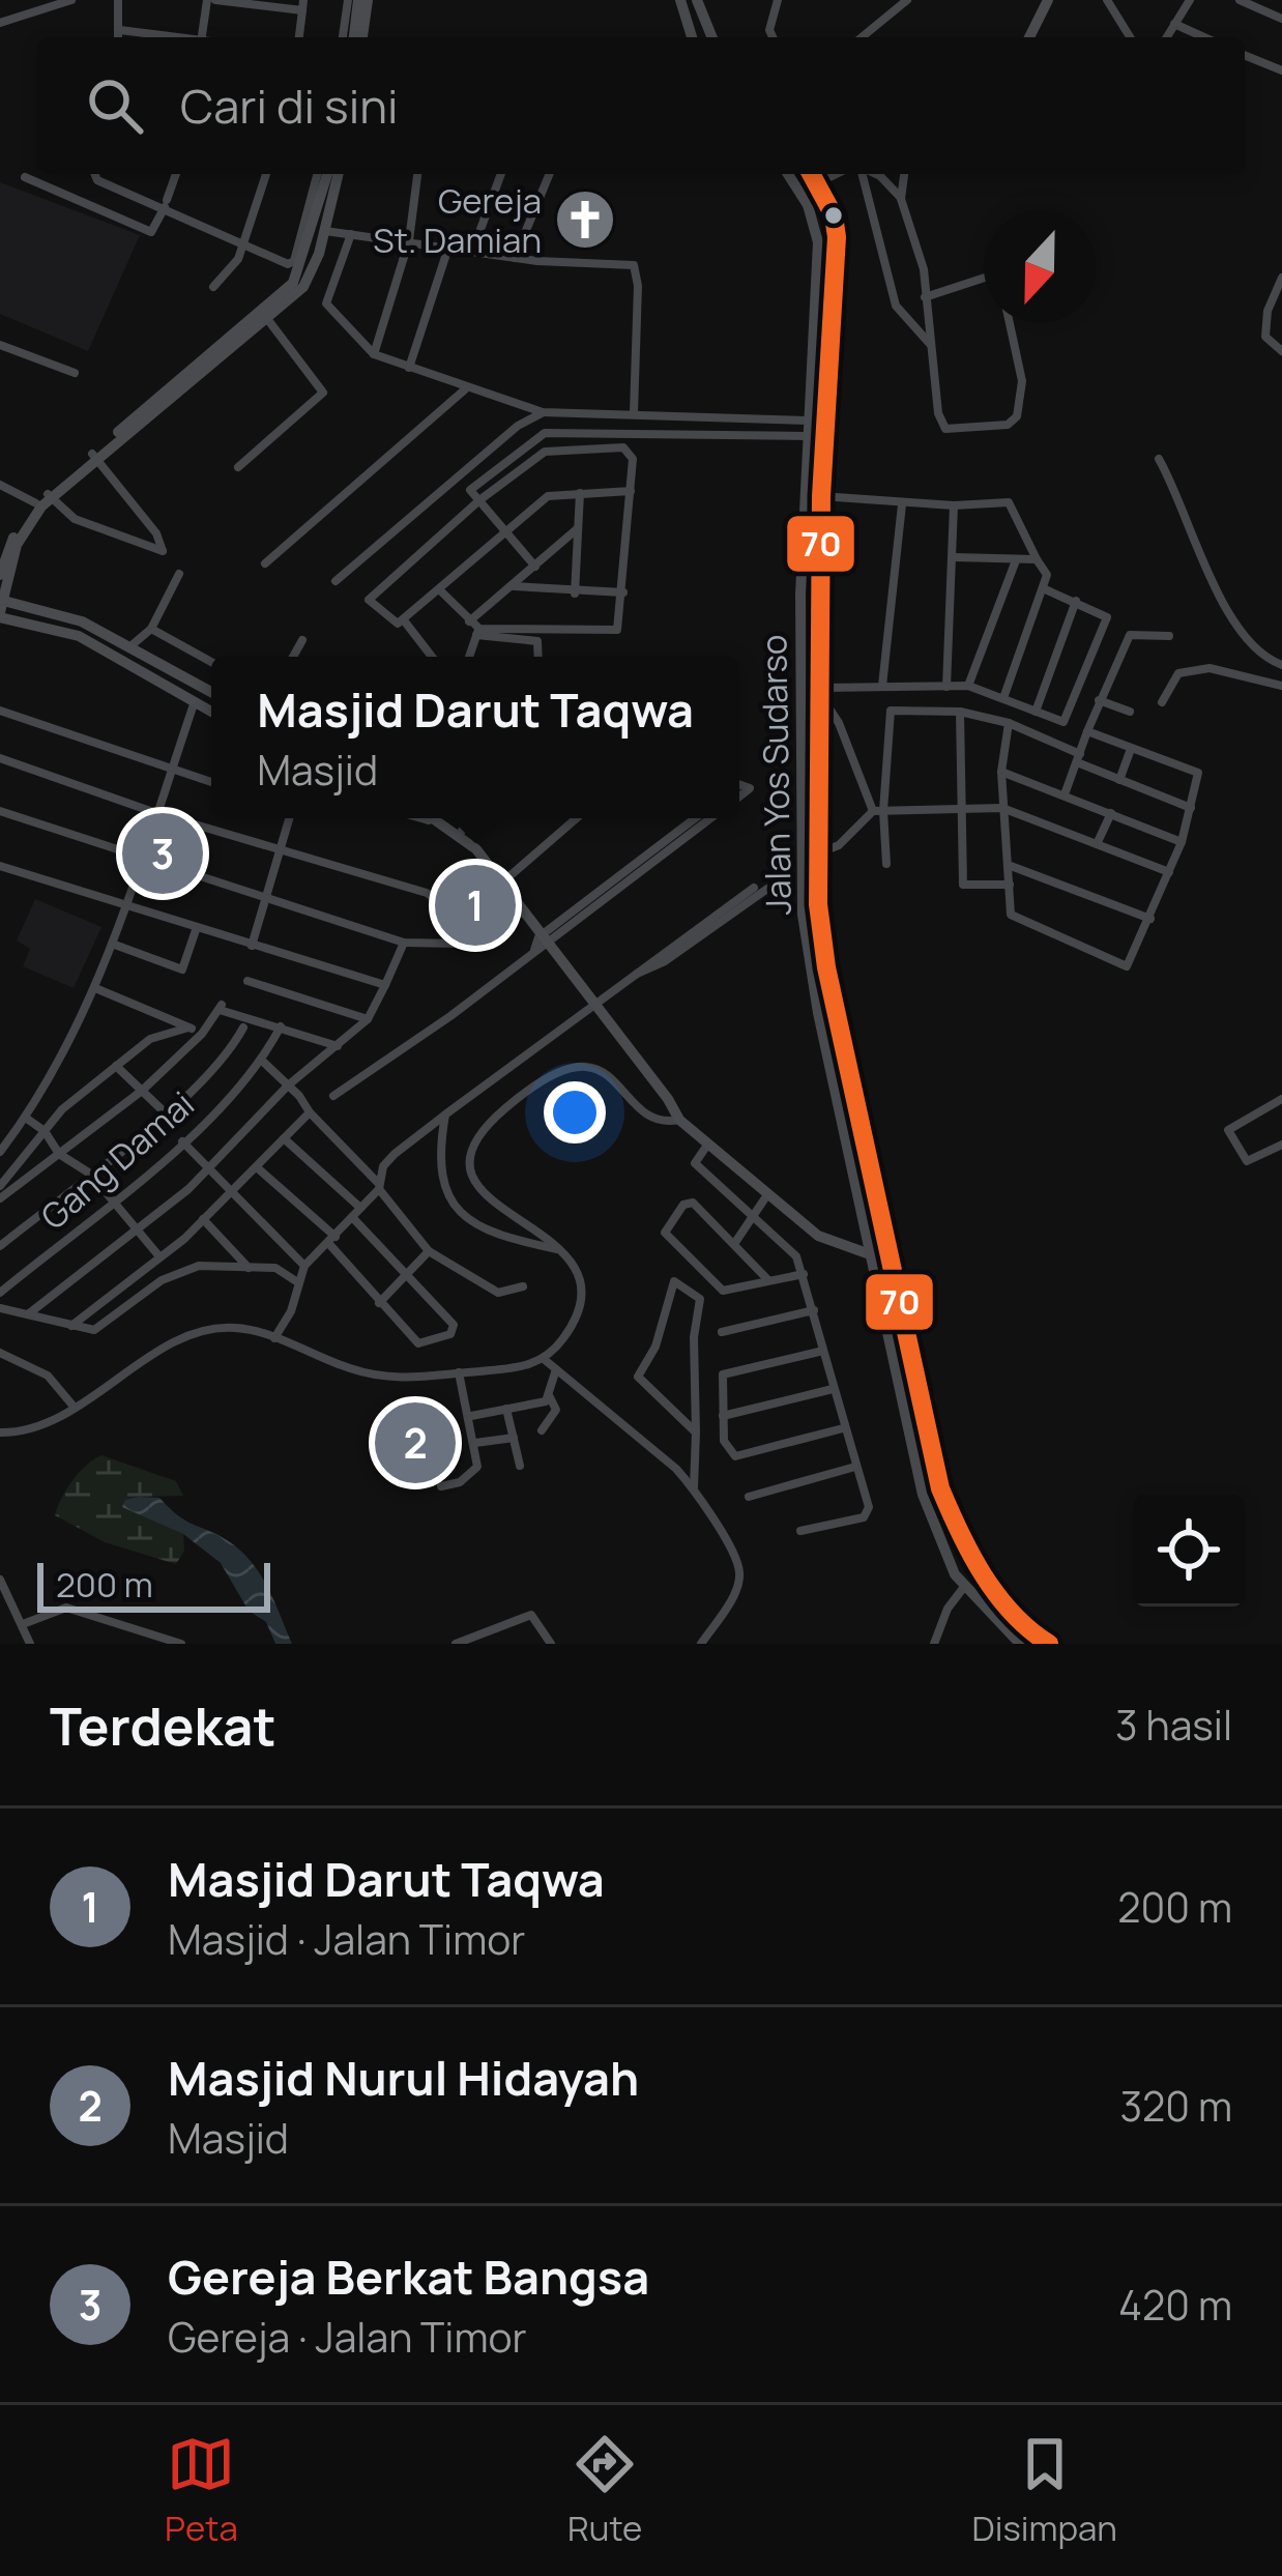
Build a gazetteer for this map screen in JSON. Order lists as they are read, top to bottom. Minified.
{"streets":{"main road":["Jalan Yos Sudarso"],"street":["Gang Damai"]},"places":{"church":["Gereja St. Damian"]},"lines":["transit line 70"],"scale_bar":"200 m","north":"bottom","page":{"search":"Cari di sini","popup":["Masjid Darut Taqwa","Masjid"],"pins":["3","1","2"],"scale":"200 m","heading":["Terdekat","3 hasil"],"list":[{"mark":"1","name":"Masjid Darut Taqwa","note":"Masjid · Jalan Timor","value":"200 m"},{"mark":"2","name":"Masjid Nurul Hidayah","note":"Masjid","value":"320 m"},{"mark":"3","name":"Gereja Berkat Bangsa","note":"Gereja · Jalan Timor","value":"420 m"}],"nav":["Peta","Rute","Disimpan"]}}
